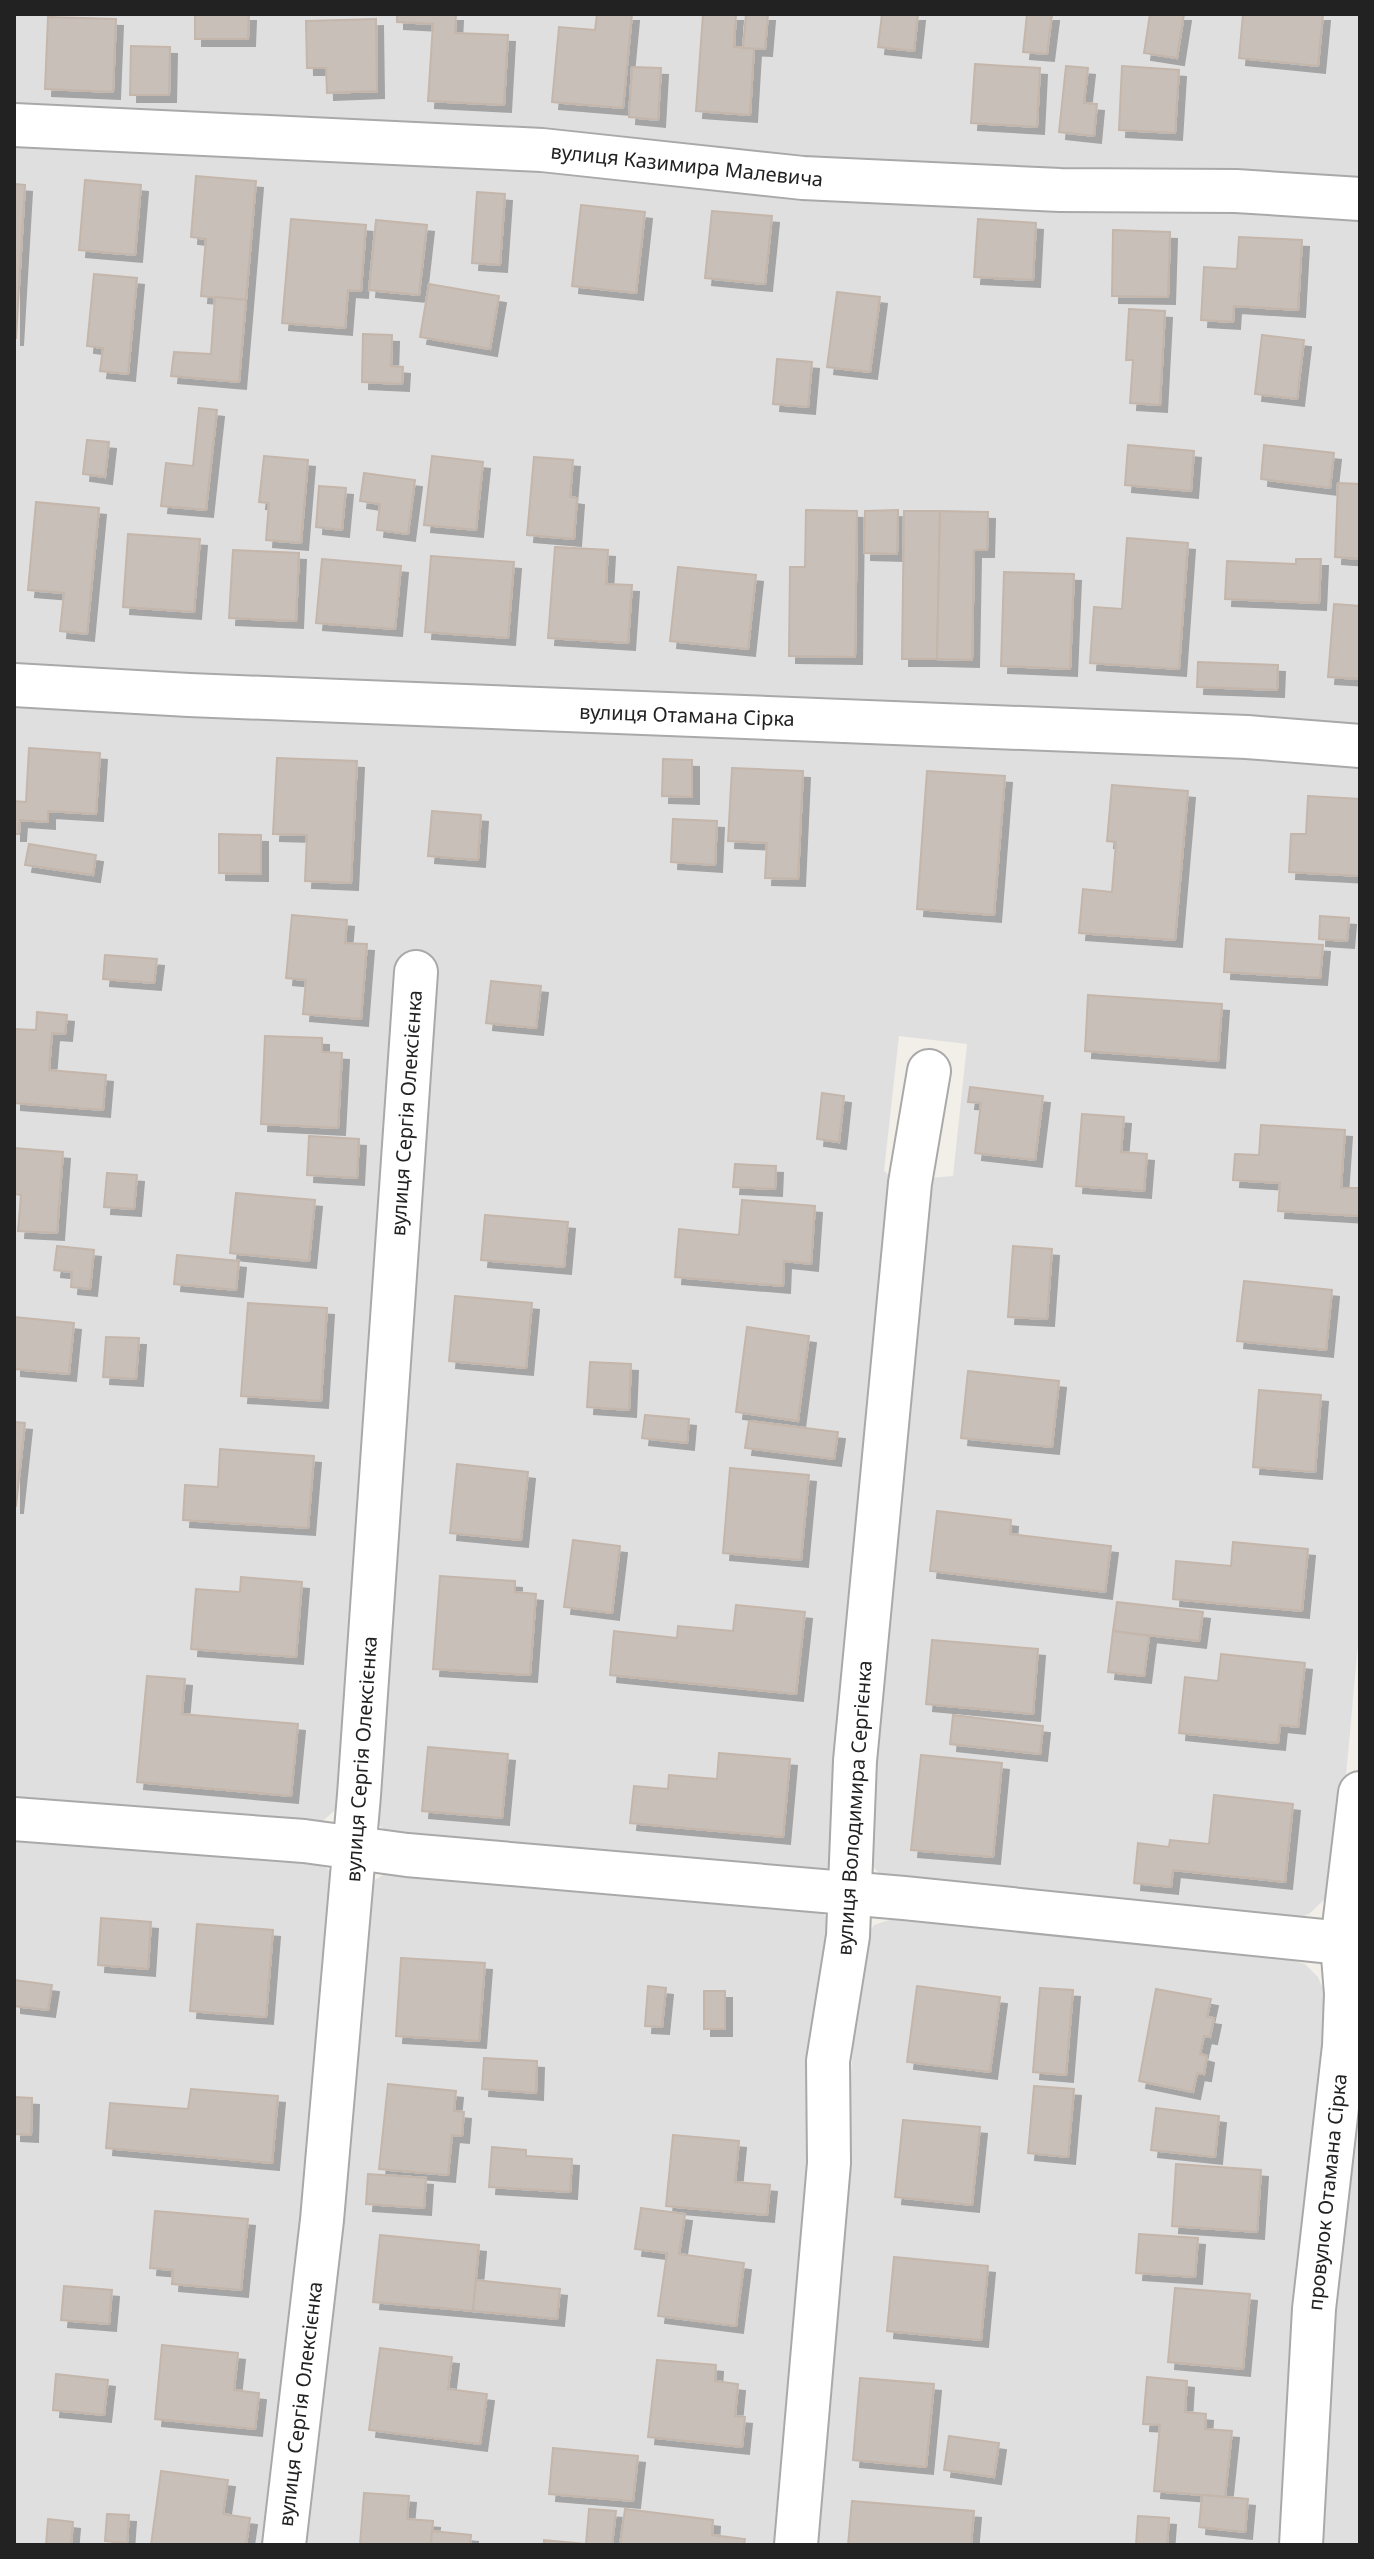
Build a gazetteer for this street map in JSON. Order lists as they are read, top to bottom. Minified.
{"streets":{"street":["вулиця Казимира Малевича","вулиця Отамана Сірка","вулиця Сергія Олексієнка","вулиця Володимира Сергієнка","провулок Отамана Сірка"]}}
